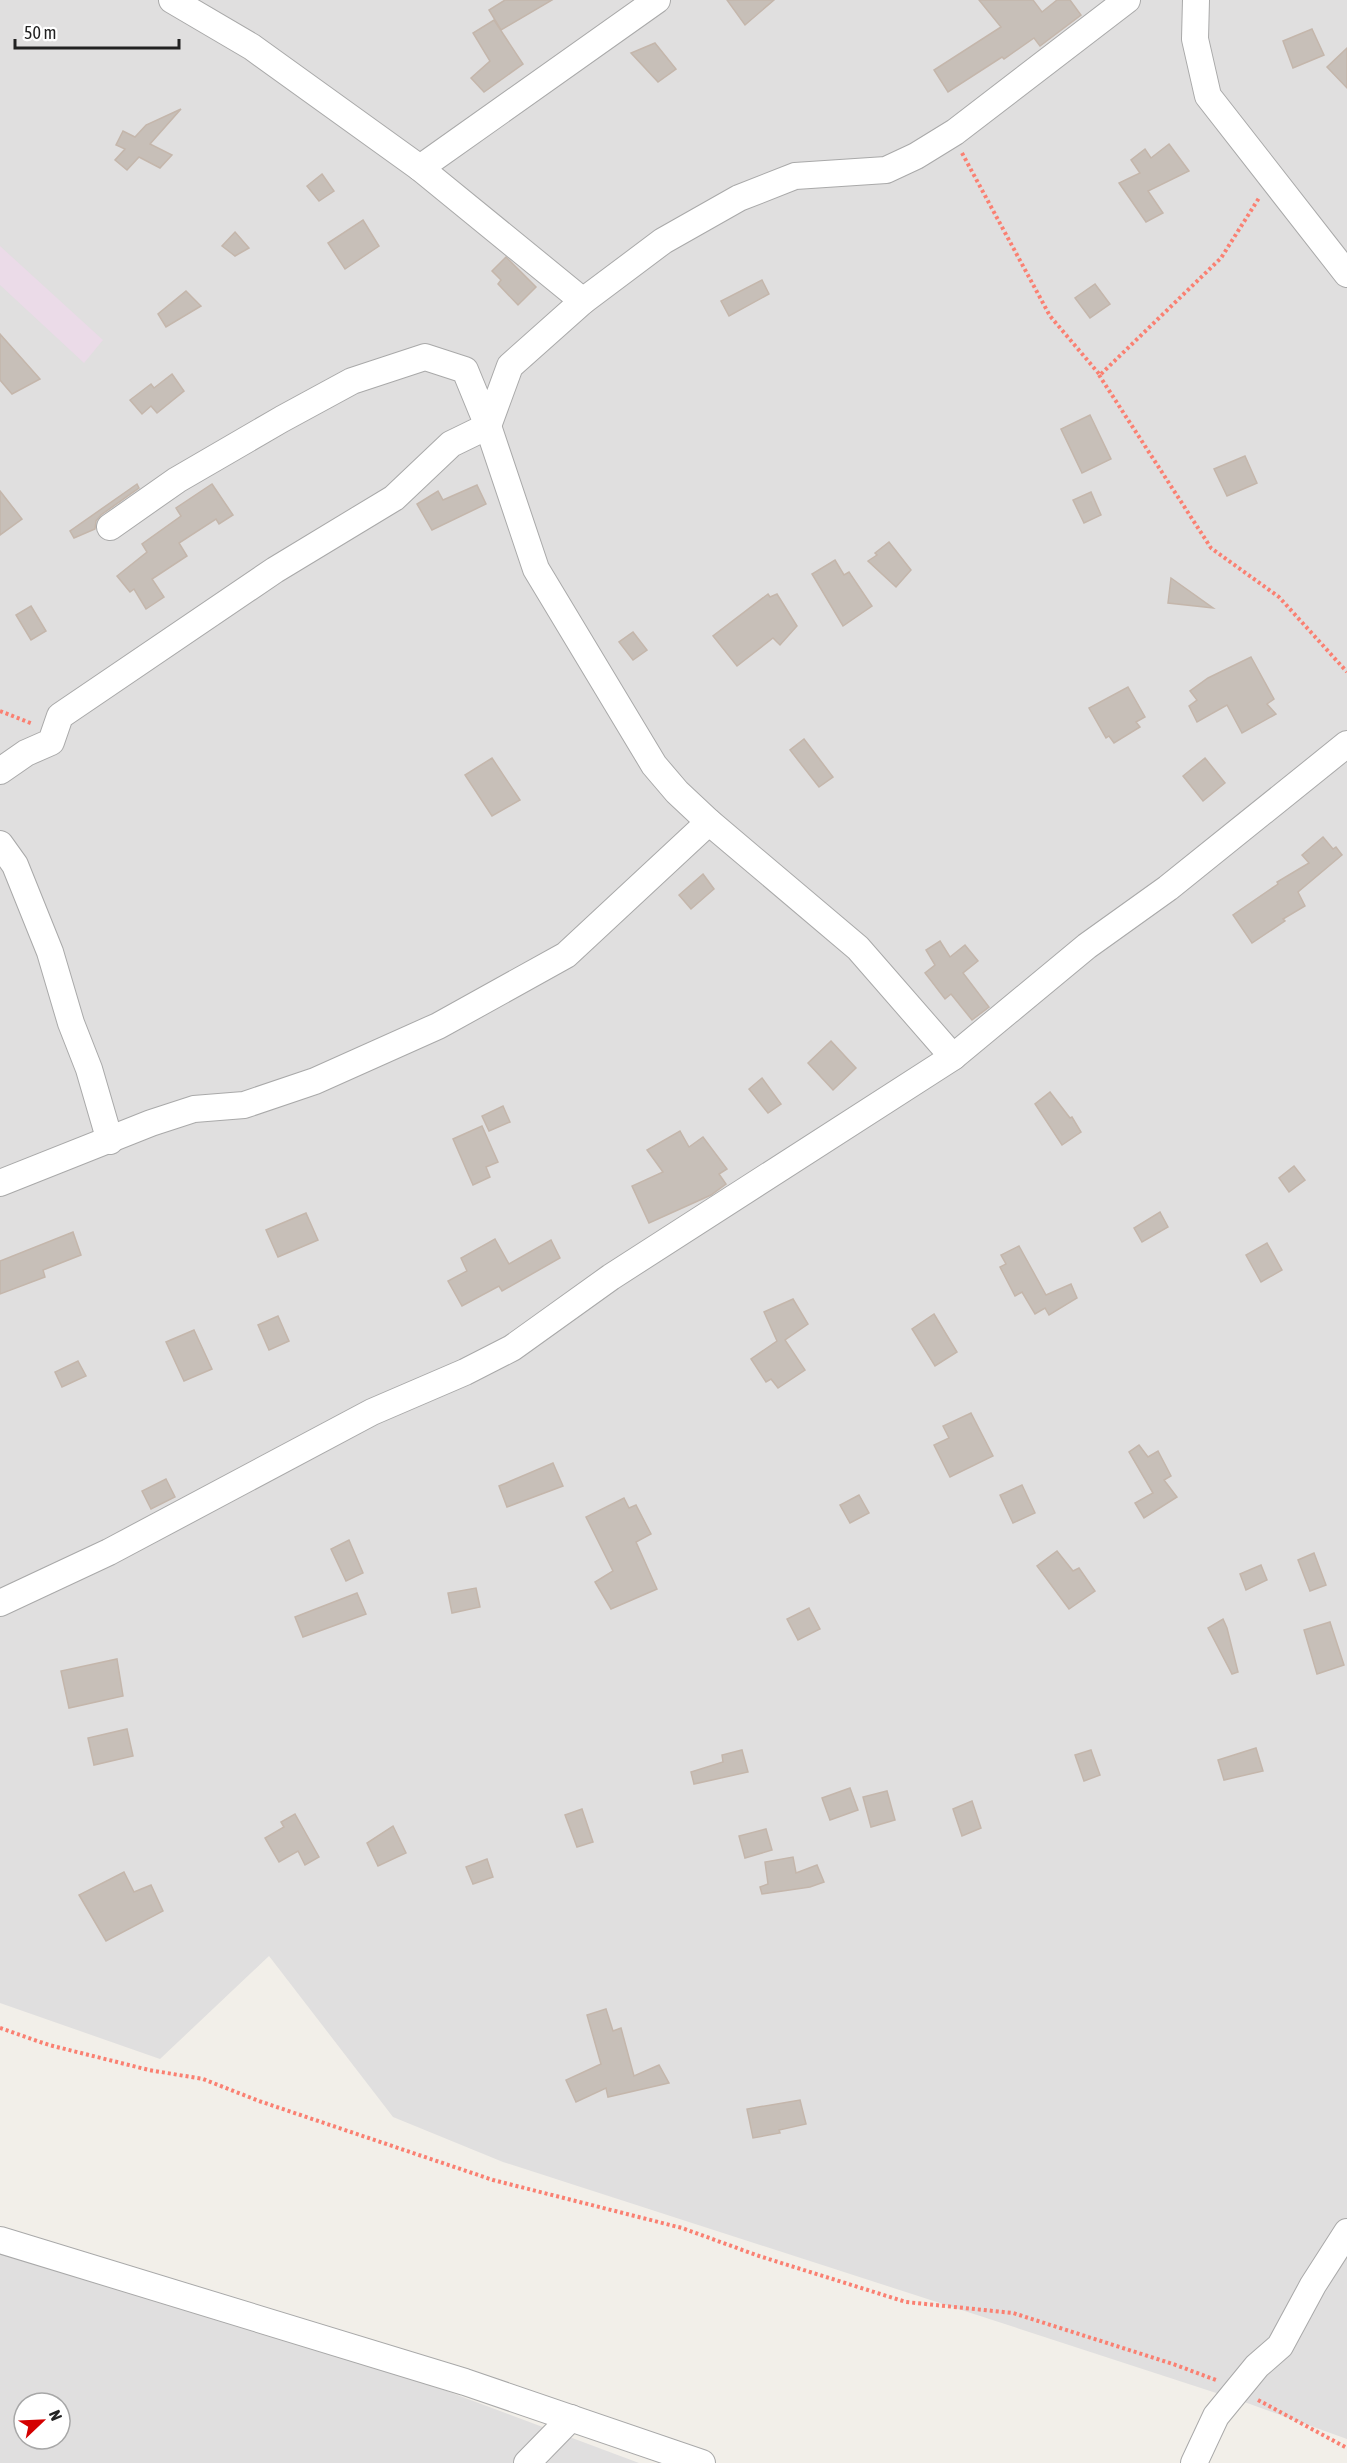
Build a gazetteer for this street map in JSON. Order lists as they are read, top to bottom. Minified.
{"scale_bar":"50 m","north":"top right"}
